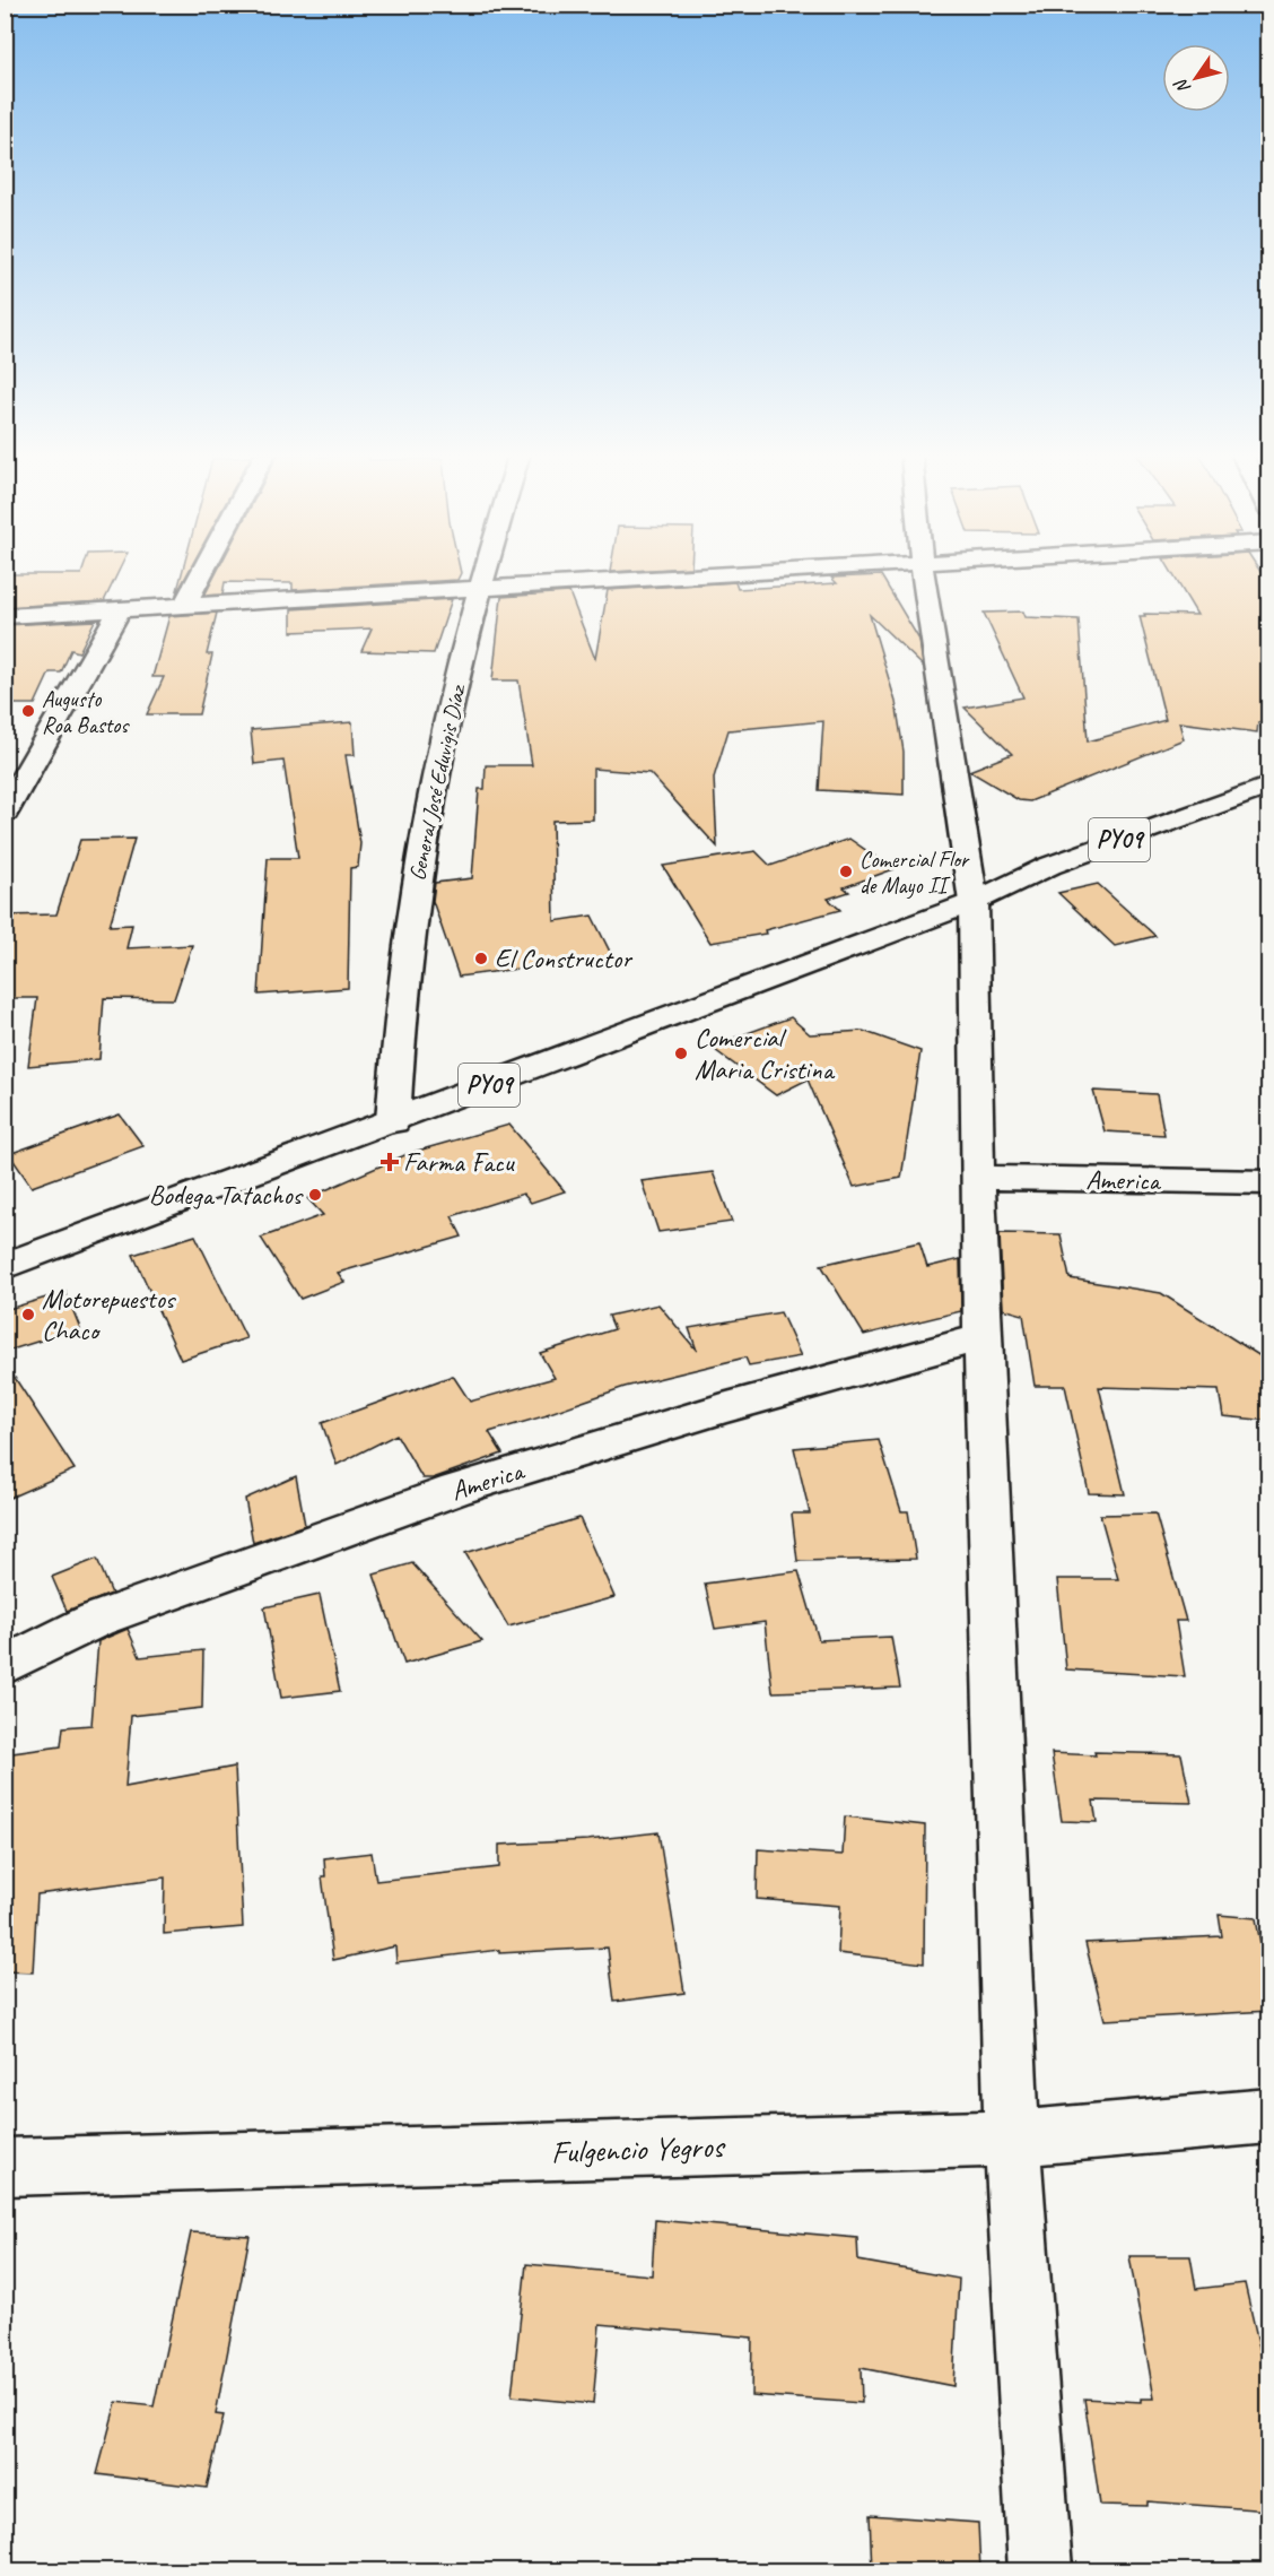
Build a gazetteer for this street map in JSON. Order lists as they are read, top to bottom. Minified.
{"streets":{"main road":["General José Eduvigis Díaz","PY09","America","Fulgencio Yegros"]},"crossings":[["General José Eduvigis Díaz","PY09"]],"places":{"other":["Augusto Roa Bastos","Comercial Flor de Mayo II","El Constructor","Comercial Maria Cristina","Bodega Tatachos","Motorepuestos Chaco"],"health":["Farma Facu"]},"north":"bottom left"}
